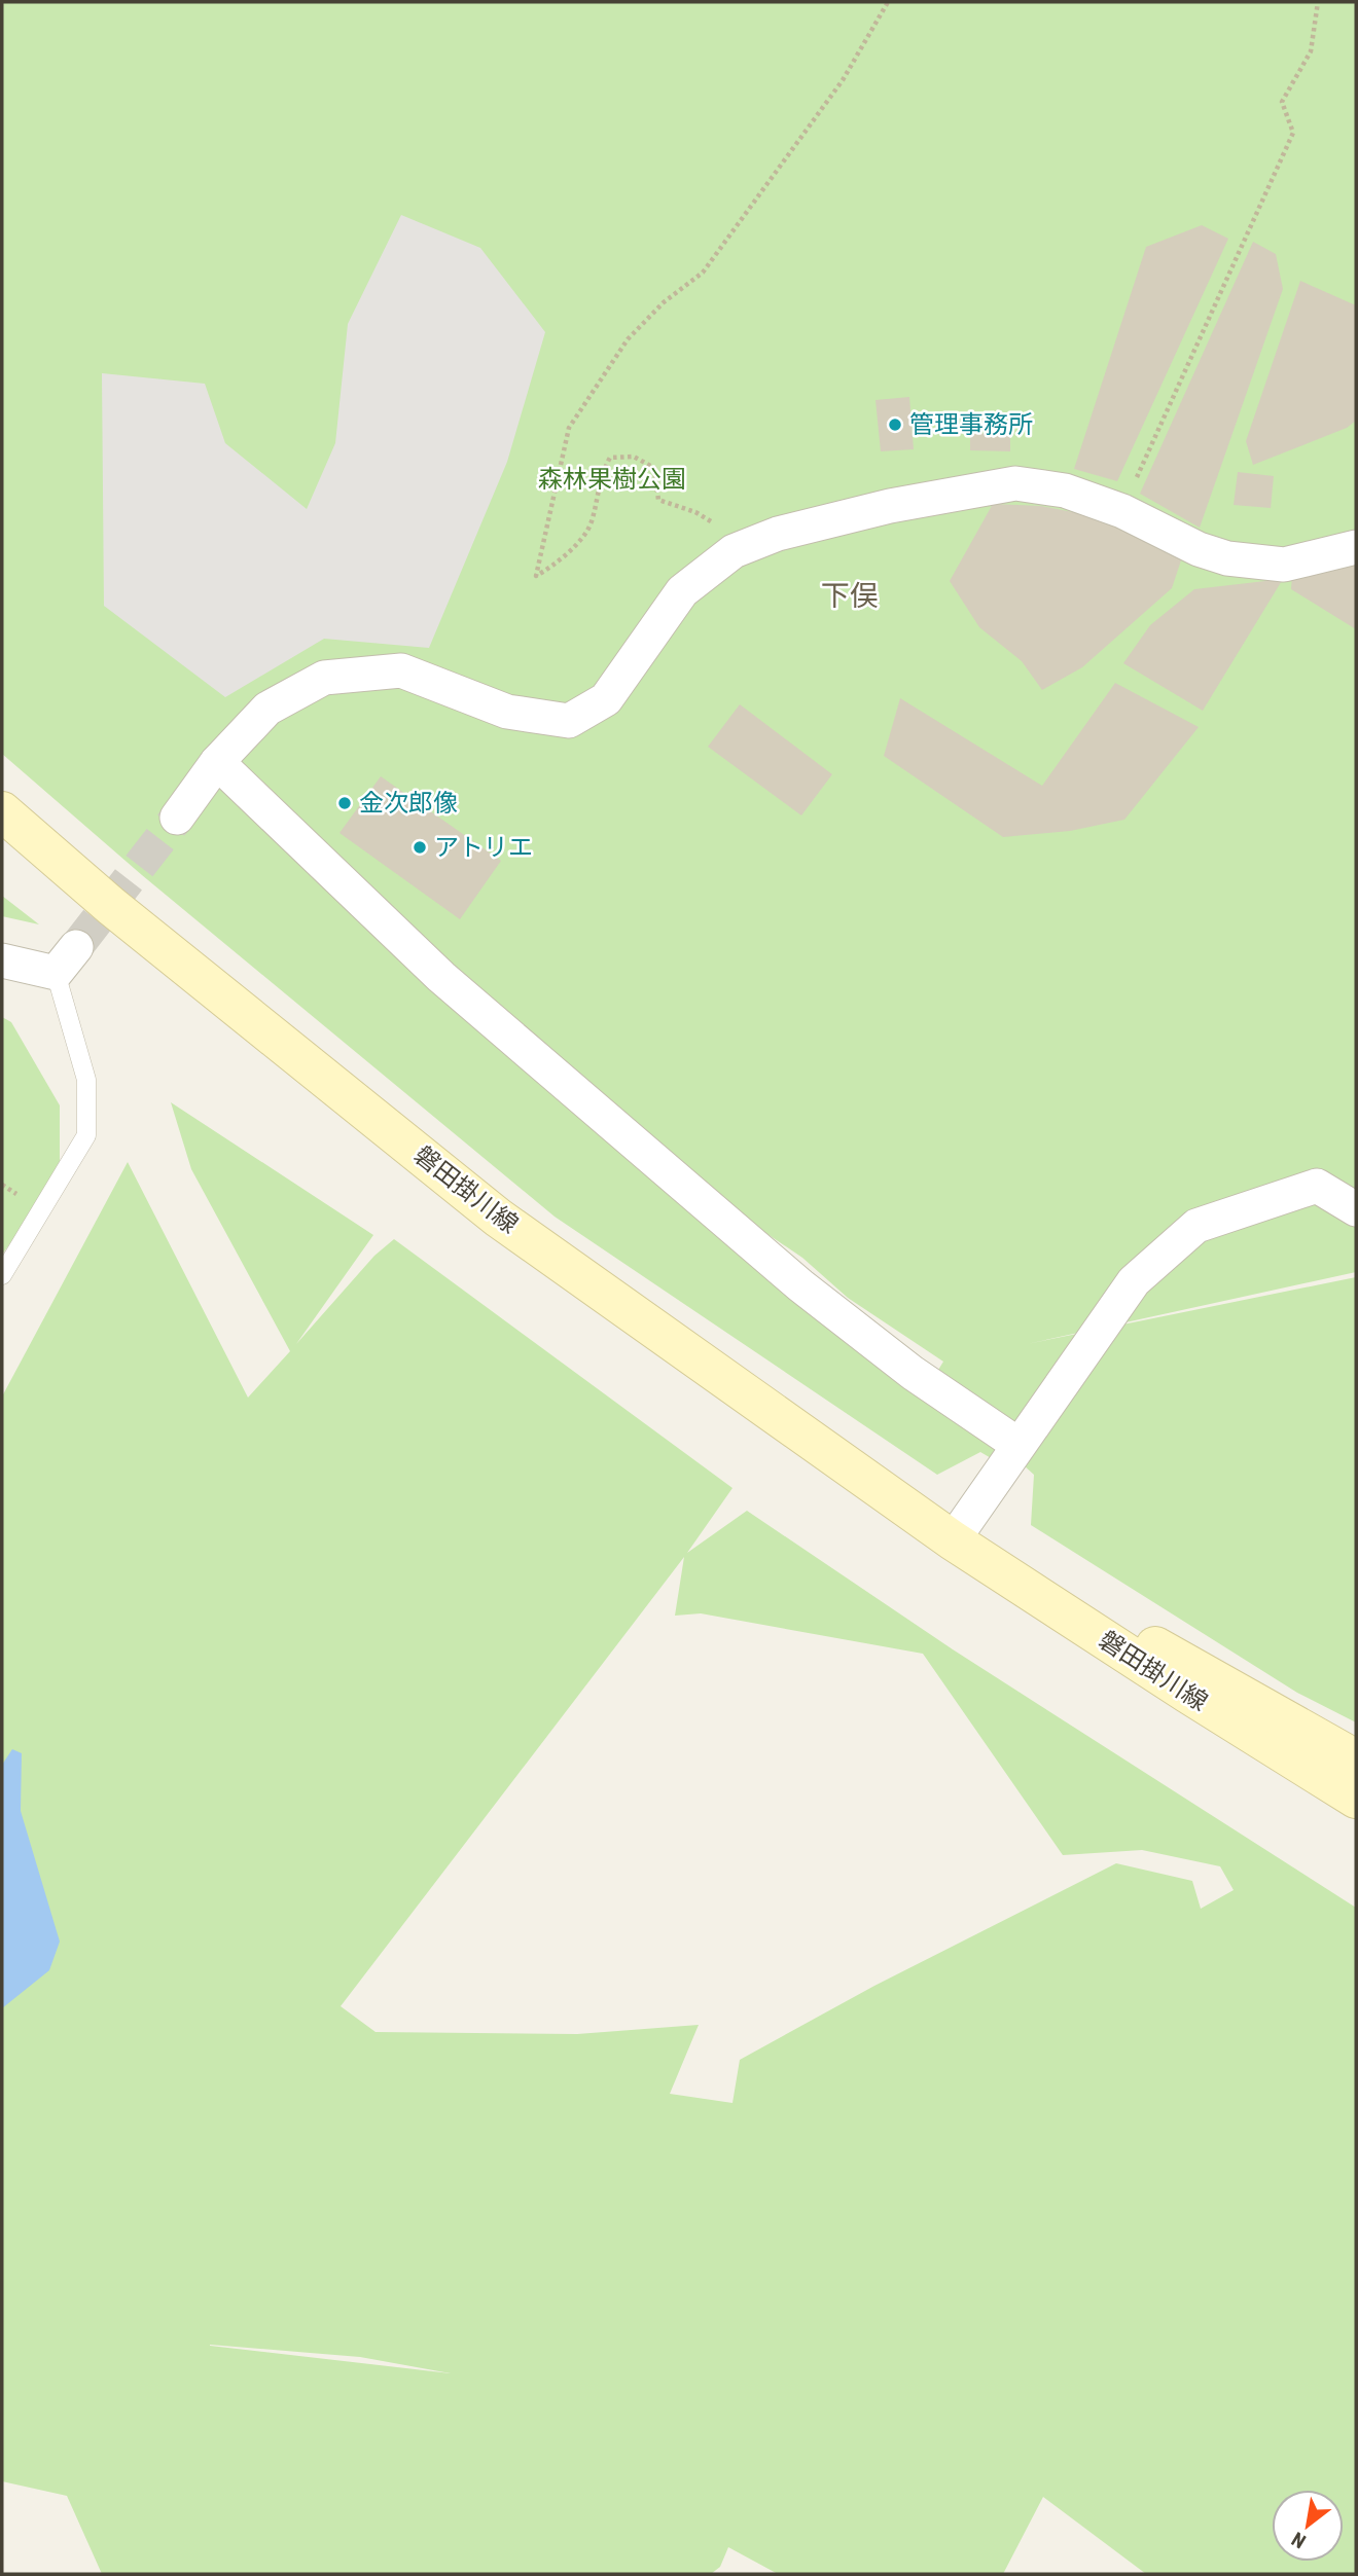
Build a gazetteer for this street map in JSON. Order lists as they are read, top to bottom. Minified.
{"streets":{"main road":["磐田掛川線"]},"districts":["下俣"],"parks":["森林果樹公園"],"places":["管理事務所","金次郎像","アトリエ"],"north":"bottom left"}
